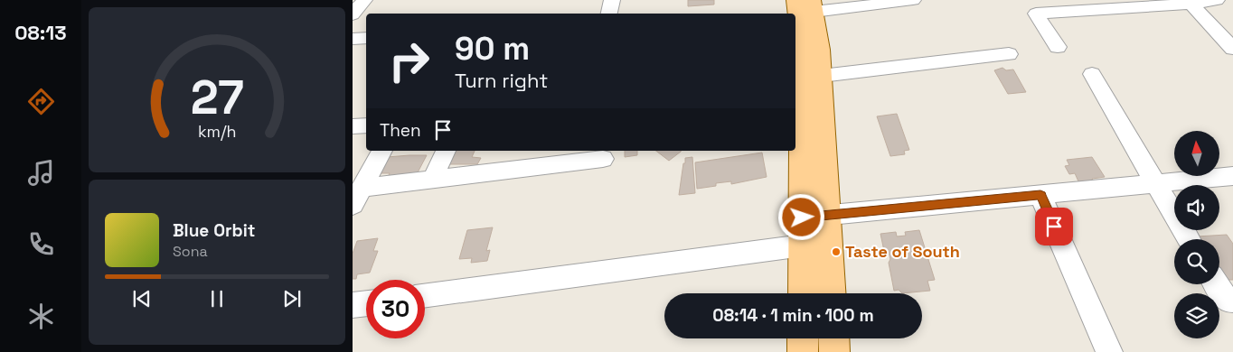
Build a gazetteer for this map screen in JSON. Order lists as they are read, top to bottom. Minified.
{"places":["Taste of South"],"north":"top","page":{"tabs":"08:13","turn":["90 m","Turn right"],"then":"Then","song":["Blue Orbit","Sona"],"limit":"30","trip":"08:14 · 1 min · 100 m","gauge":["27","km/h"]}}
